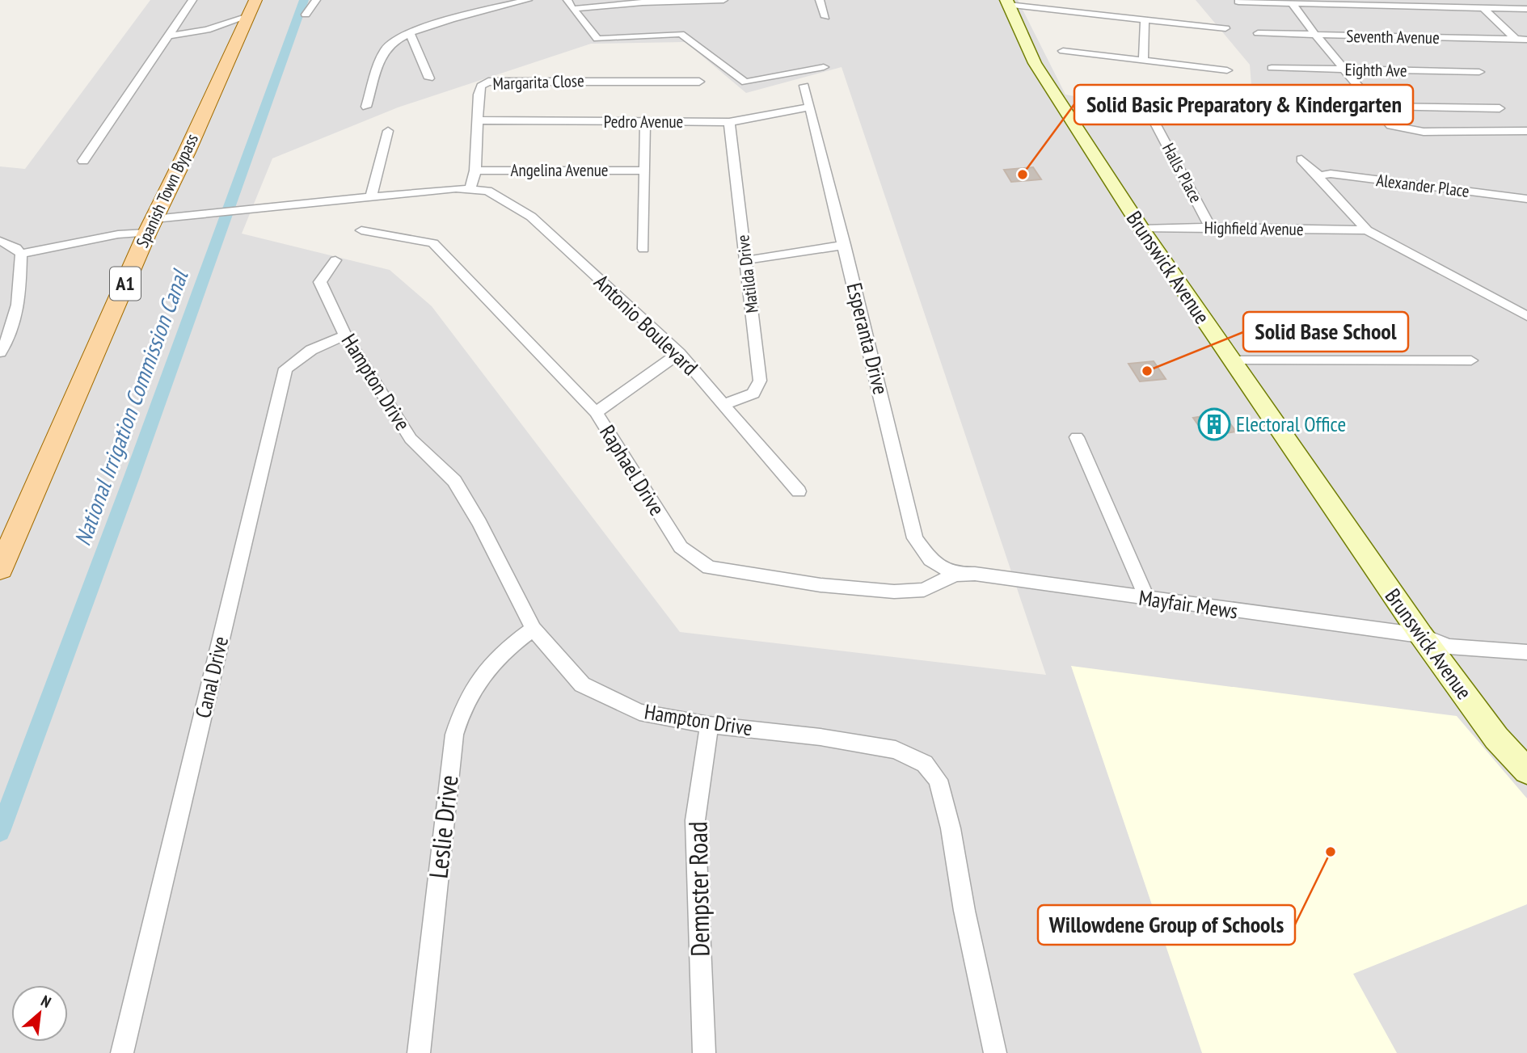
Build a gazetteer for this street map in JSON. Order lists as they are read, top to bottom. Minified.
{"streets":{"main road":["Spanish Town Bypass","Brunswick Avenue","A1"],"street":["Seventh Avenue","Eighth Ave","Margarita Close","Pedro Avenue","Angelina Avenue","Halls Place","Alexander Place","Highfield Avenue","Matilda Drive","Antonio Boulevard","Esperanta Drive","Hampton Drive","Raphael Drive","Mayfair Mews","Canal Drive","Leslie Drive","Dempster Road"]},"crossings":[["Margarita Close","Pedro Avenue"],["Margarita Close","Angelina Avenue"],["Margarita Close","Antonio Boulevard"],["Pedro Avenue","Matilda Drive"],["Pedro Avenue","Esperanta Drive"],["Halls Place","Highfield Avenue"],["Highfield Avenue","Brunswick Avenue"],["Brunswick Avenue","Mayfair Mews"],["Matilda Drive","Antonio Boulevard"],["Esperanta Drive","Raphael Drive"],["Esperanta Drive","Mayfair Mews"],["Hampton Drive","Canal Drive"],["Hampton Drive","Leslie Drive"],["Hampton Drive","Dempster Road"],["Raphael Drive","Mayfair Mews"]],"water":["National Irrigation Commission Canal"],"places":{"other":["Solid Basic Preparatory & Kindergarten","Solid Base School","Willowdene Group of Schools"],"building":["Electoral Office"]},"north":"top right"}
